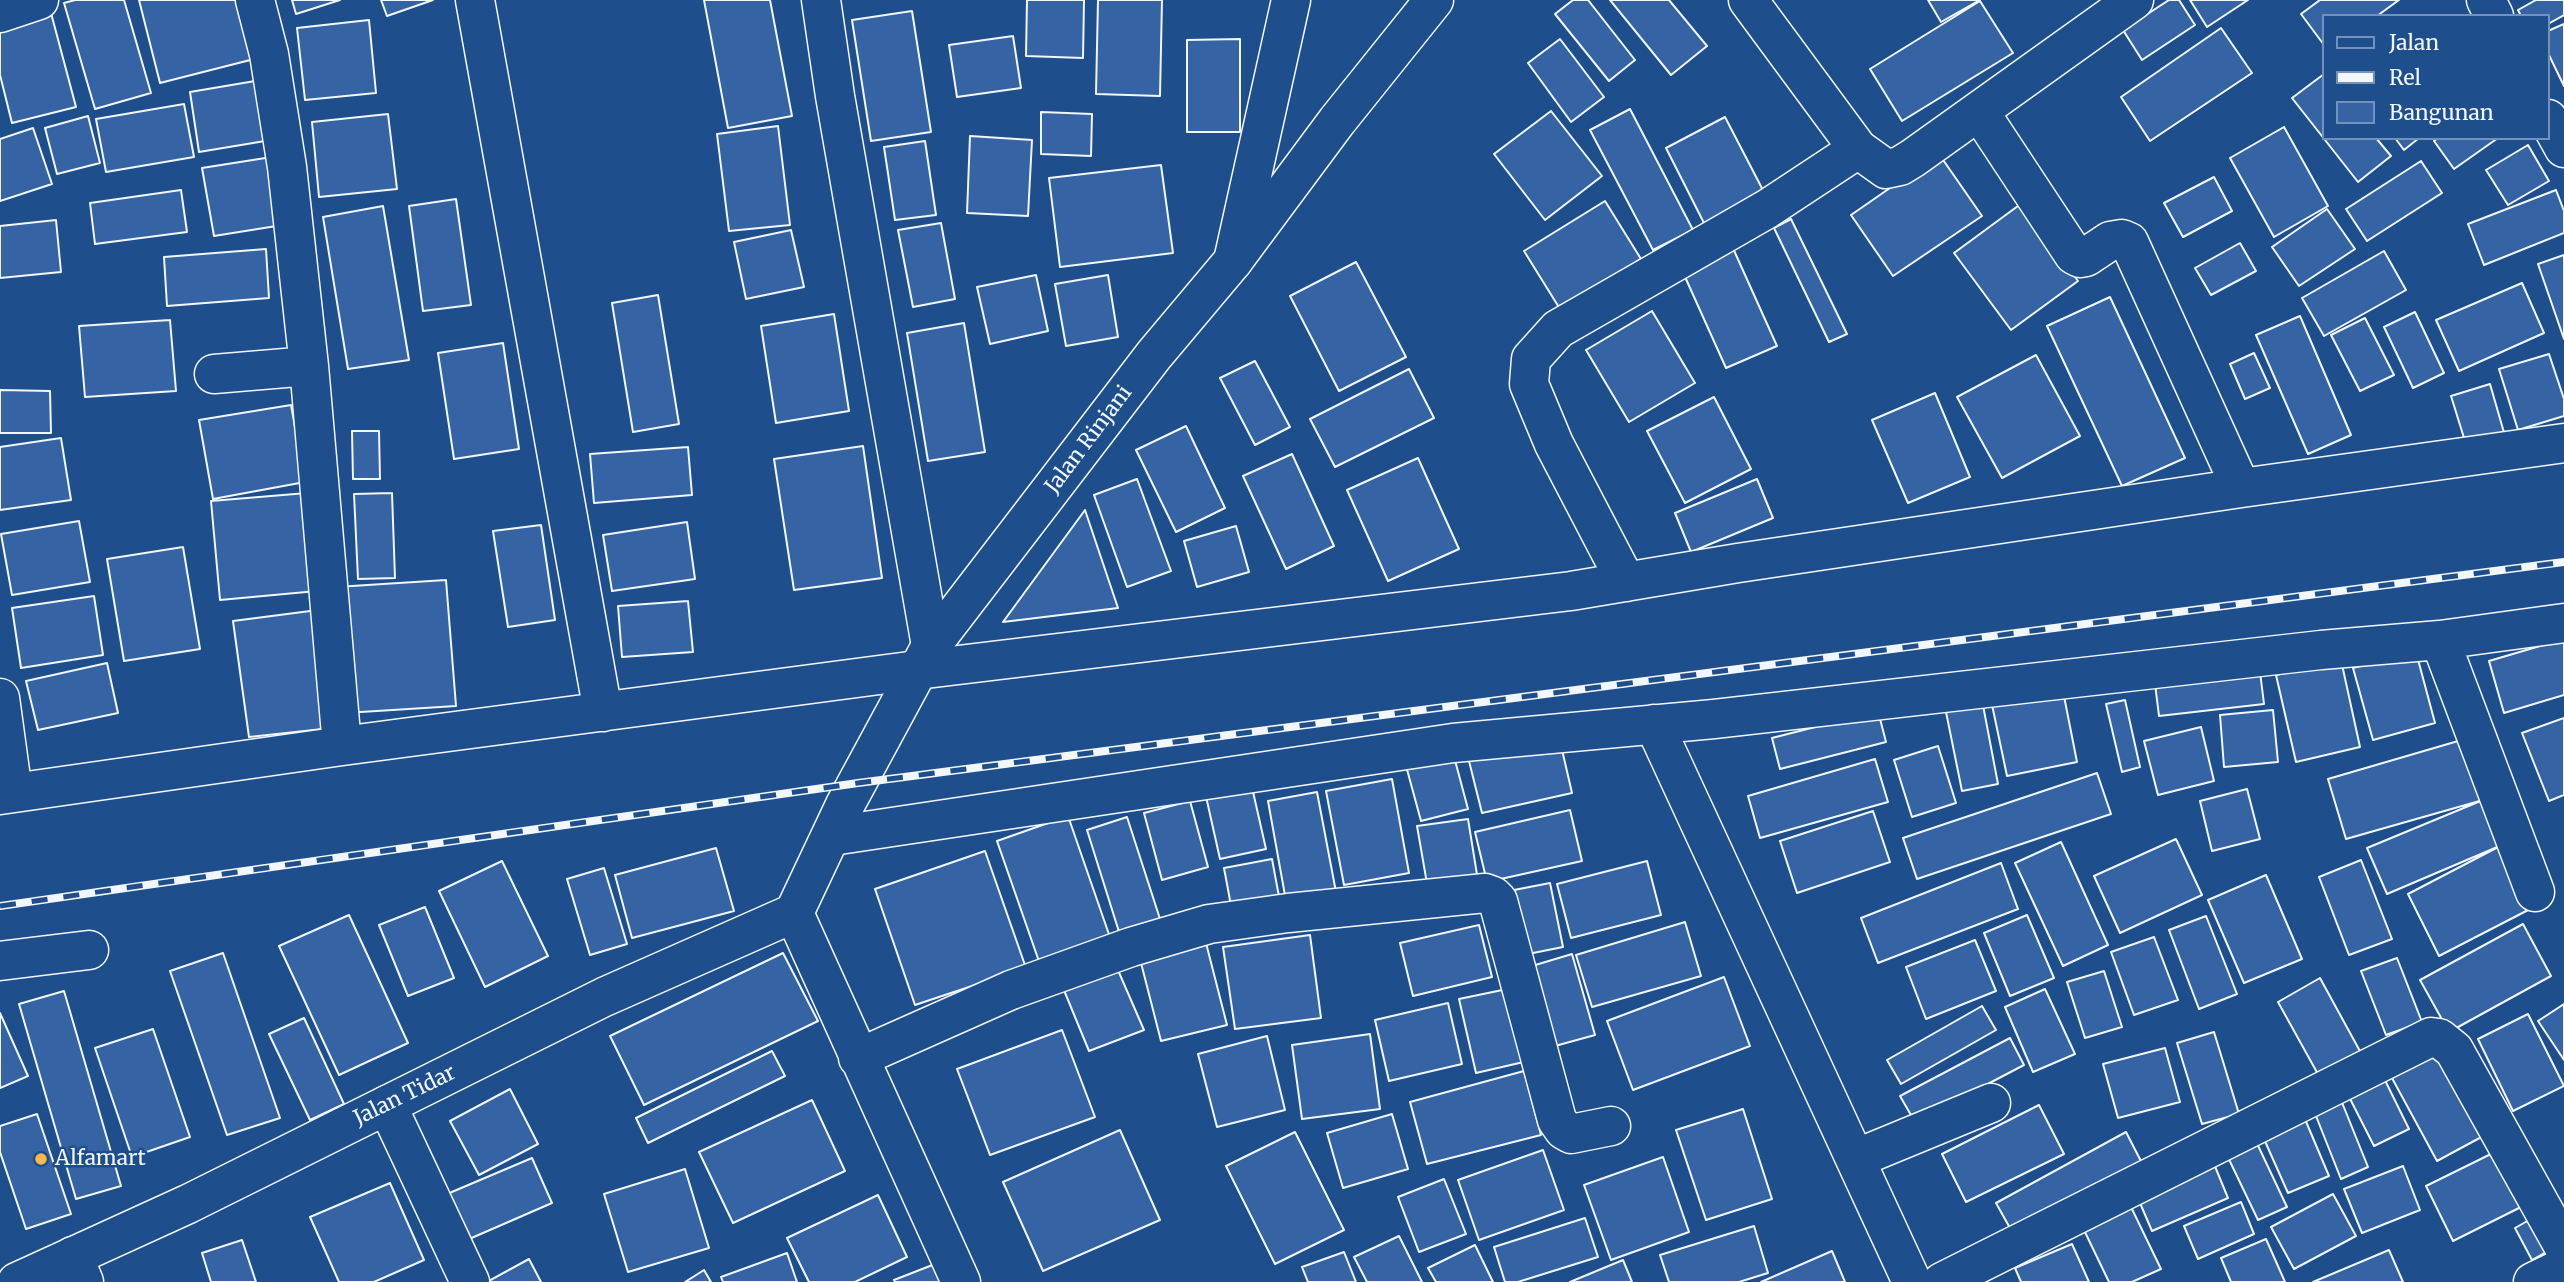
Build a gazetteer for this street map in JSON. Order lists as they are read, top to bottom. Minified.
{"streets":{"street":["Jalan Rinjani","Jalan Tidar"]},"crossings":[["Jalan Rinjani","Jalan Tidar"]],"places":["Alfamart"],"legend":["Jalan","Rel","Bangunan"]}
